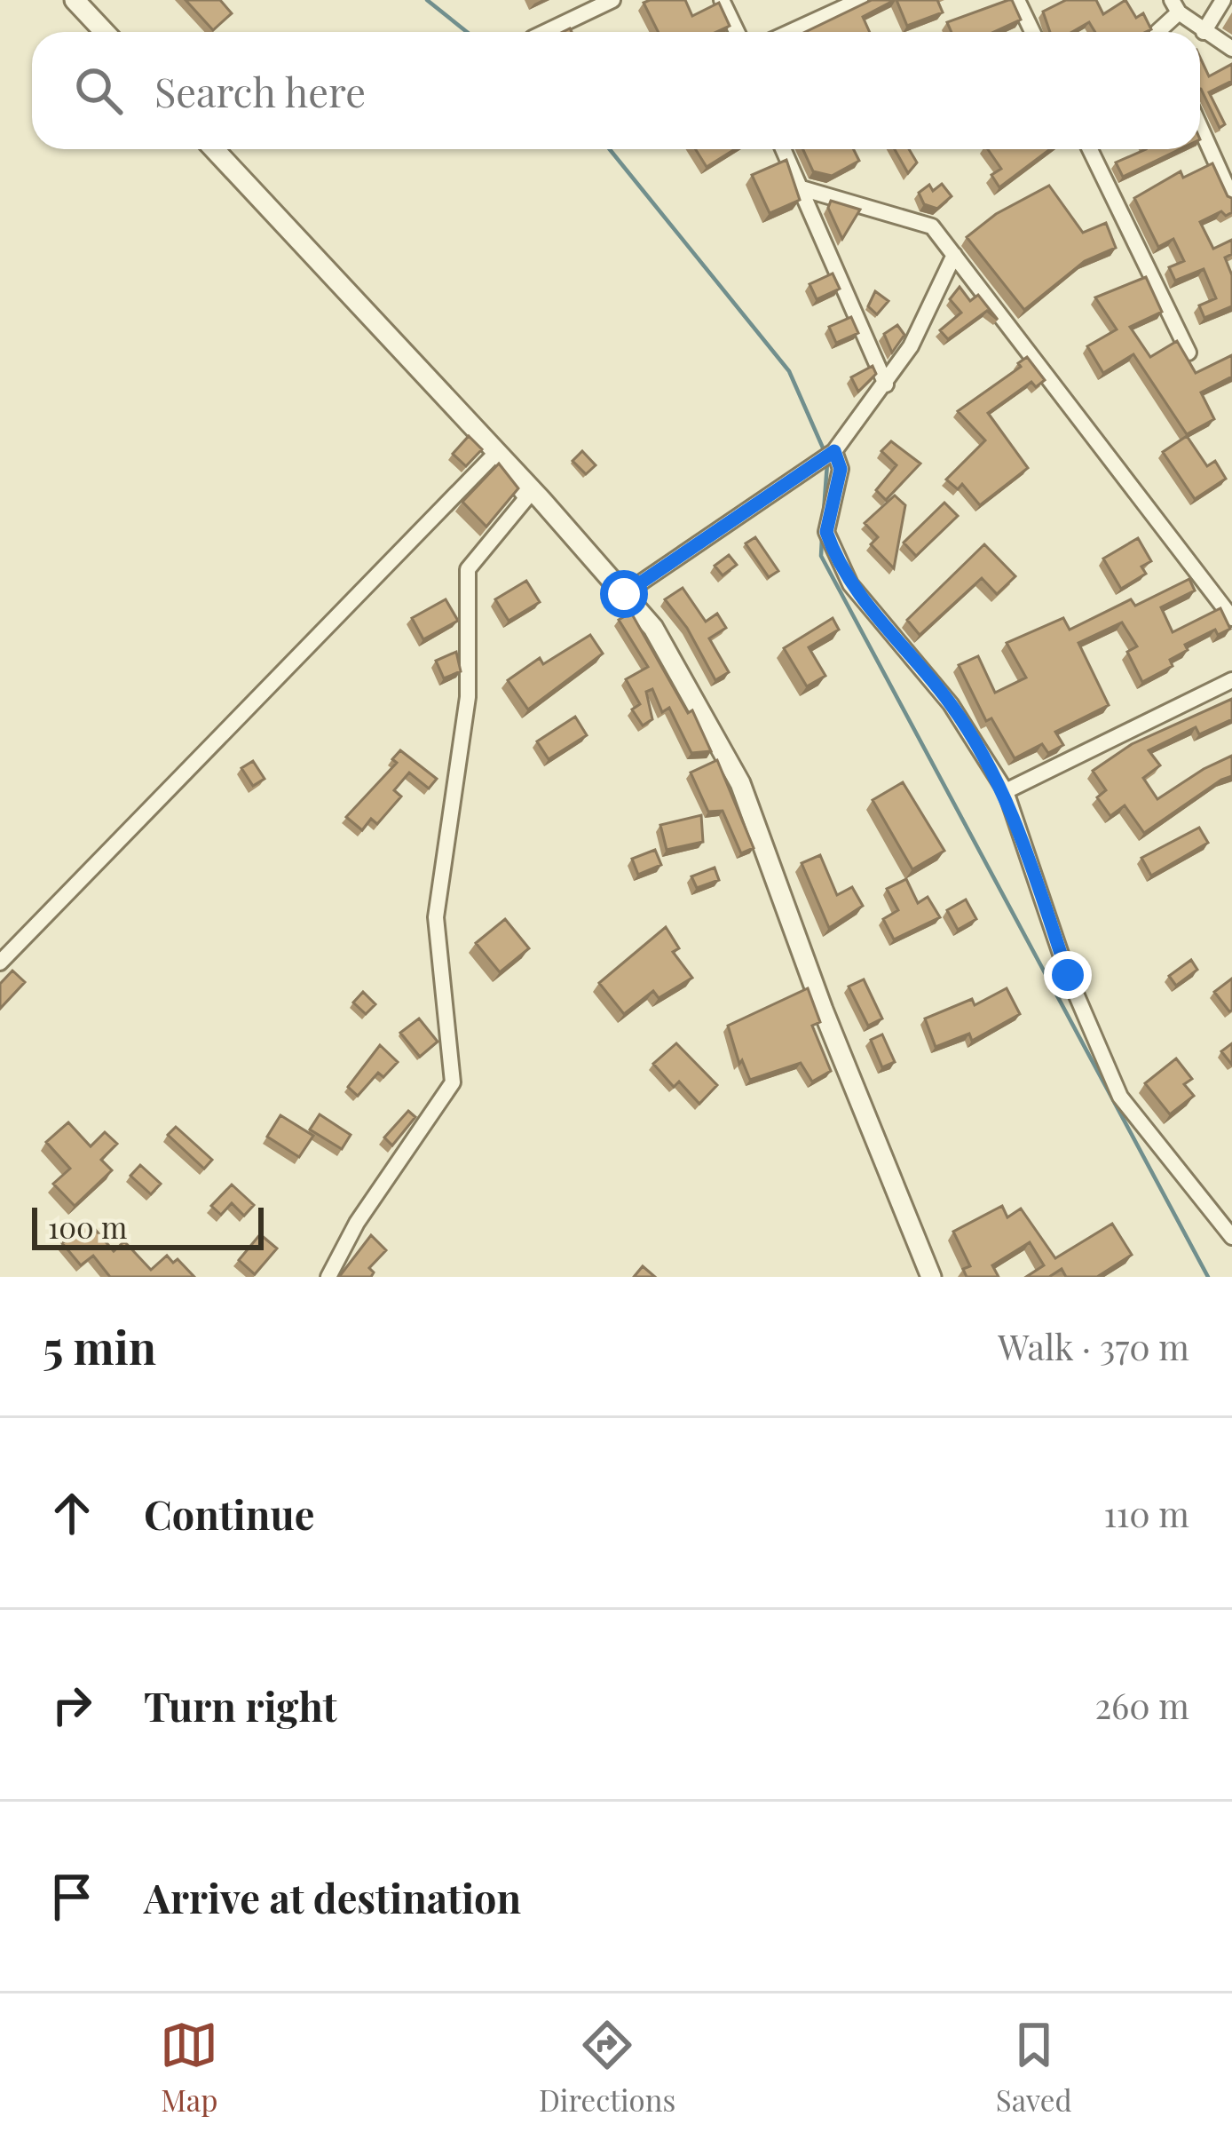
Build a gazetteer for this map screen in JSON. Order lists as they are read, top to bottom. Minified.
{"scale_bar":"100 m","page":{"search":"Search here","scale":"100 m","heading":["5 min","Walk · 370 m"],"list":[["Continue","110 m"],["Turn right","260 m"],"Arrive at destination"],"nav":["Map","Directions","Saved"]}}
